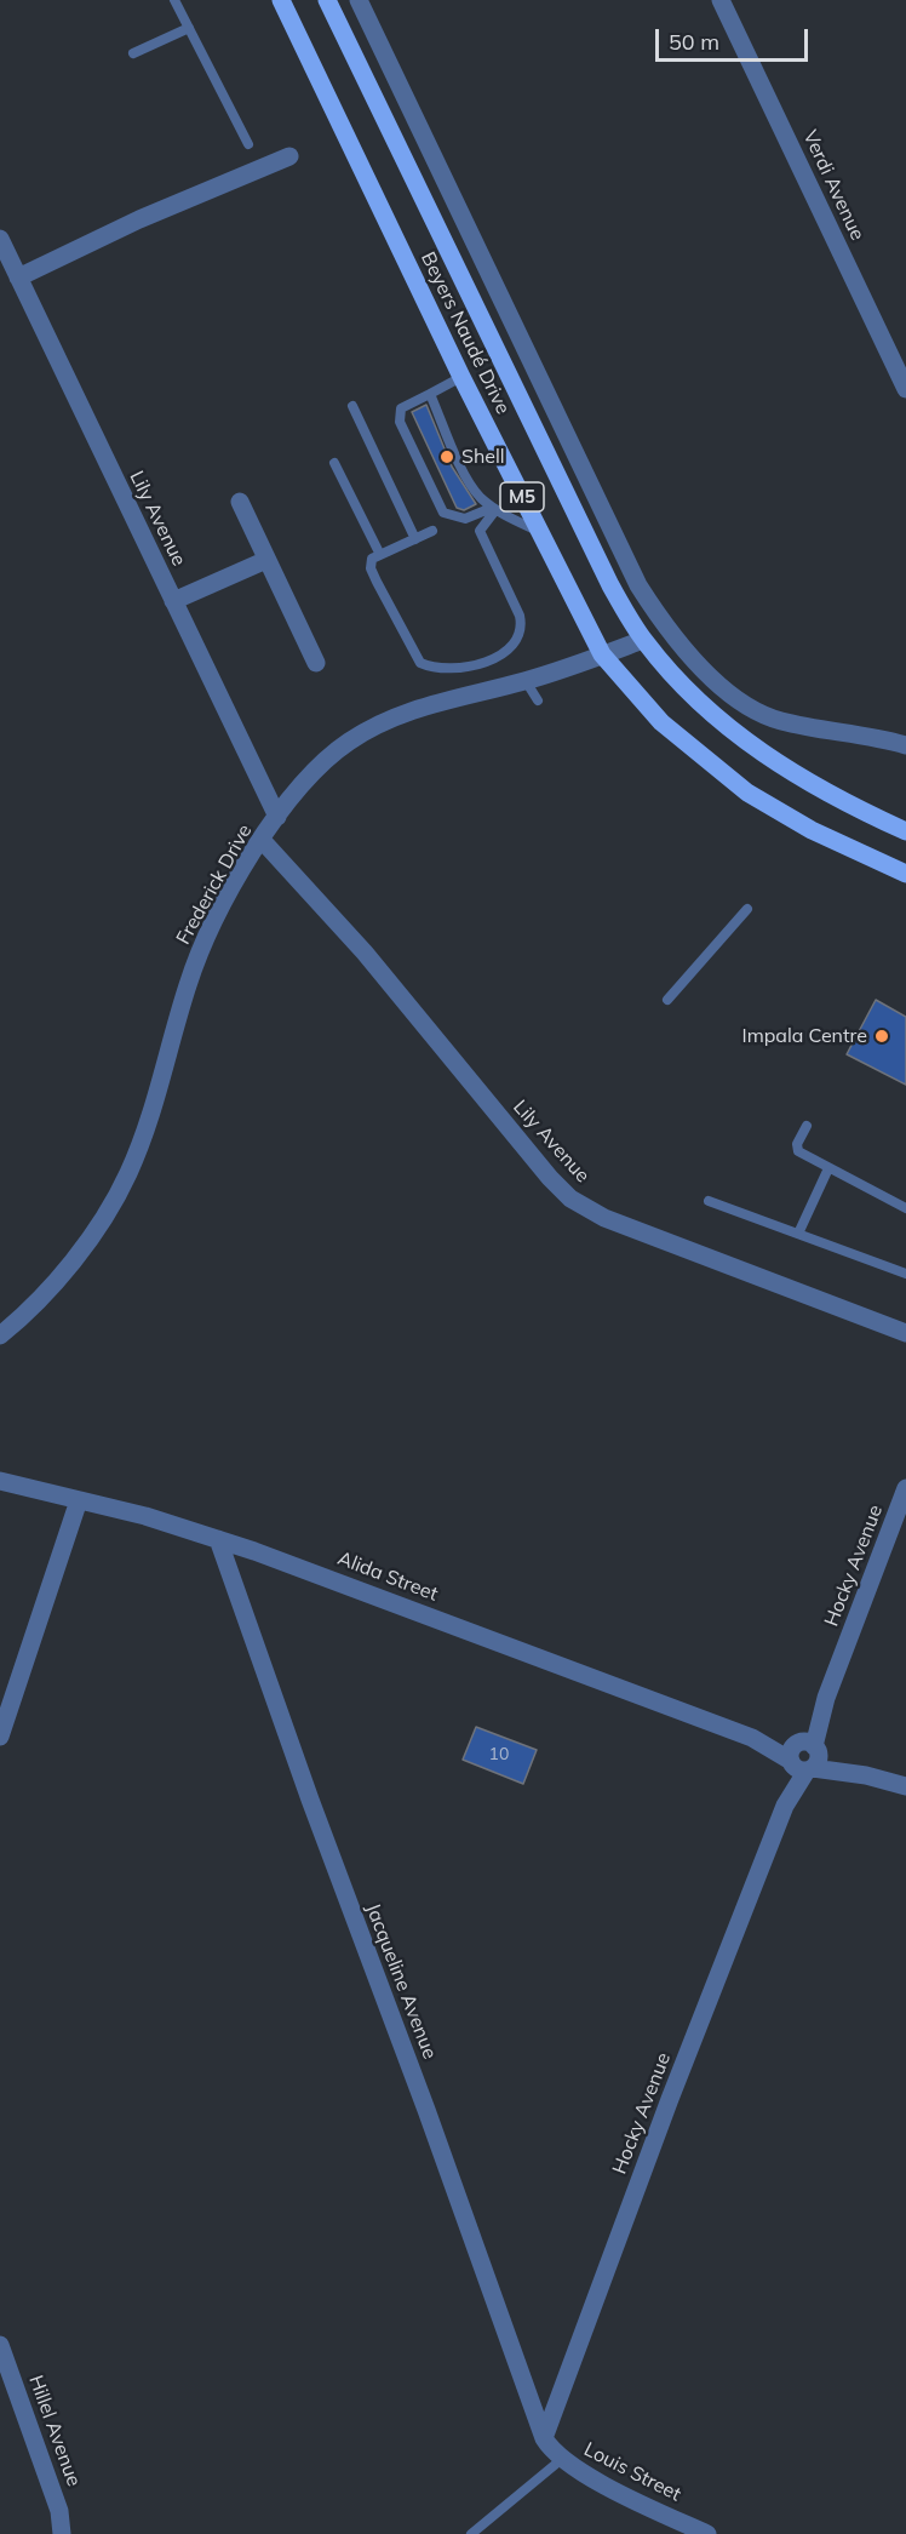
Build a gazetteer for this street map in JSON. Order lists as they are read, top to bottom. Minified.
{"streets":{"main road":["Beyers Naudé Drive","M5"],"street":["Verdi Avenue","Lily Avenue","Frederick Drive","Hocky Avenue","Alida Street","Jacqueline Avenue","Hillel Avenue","Louis Street"]},"crossings":[["Beyers Naudé Drive","Frederick Drive"],["Lily Avenue","Frederick Drive"],["Hocky Avenue","Alida Street"],["Hocky Avenue","Jacqueline Avenue"],["Hocky Avenue","Louis Street"],["Alida Street","Jacqueline Avenue"],["Jacqueline Avenue","Louis Street"]],"places":["Shell","Impala Centre"],"house_numbers":["10"],"scale_bar":"50 m"}
